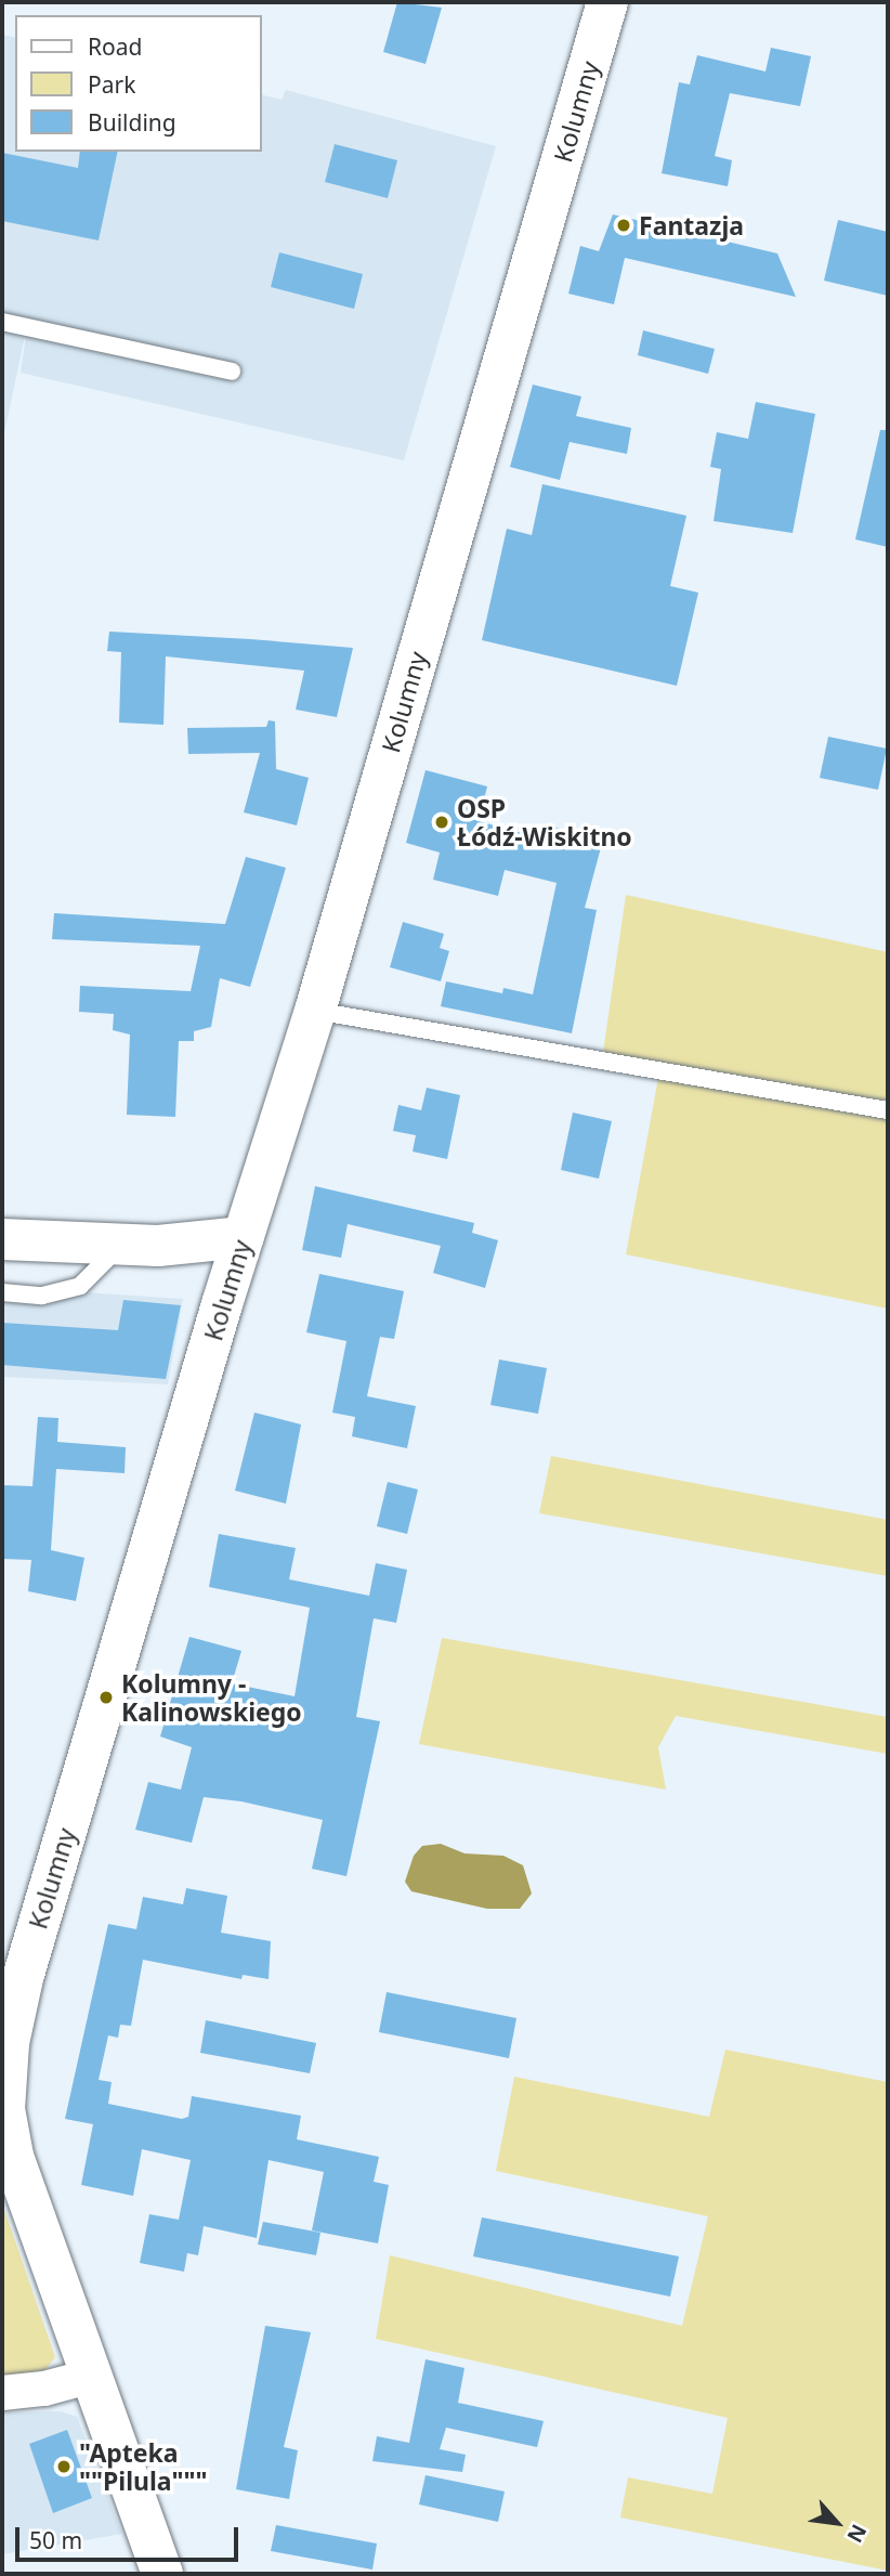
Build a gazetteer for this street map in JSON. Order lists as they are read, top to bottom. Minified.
{"streets":{"street":["Kolumny"]},"places":["Fantazja","OSP Łódź-Wiskitno","Kolumny - Kalinowskiego","\"Apteka \"\"Pilula\"\"\""],"legend":["Road","Park","Building"],"scale_bar":"50 m","north":"bottom right"}
